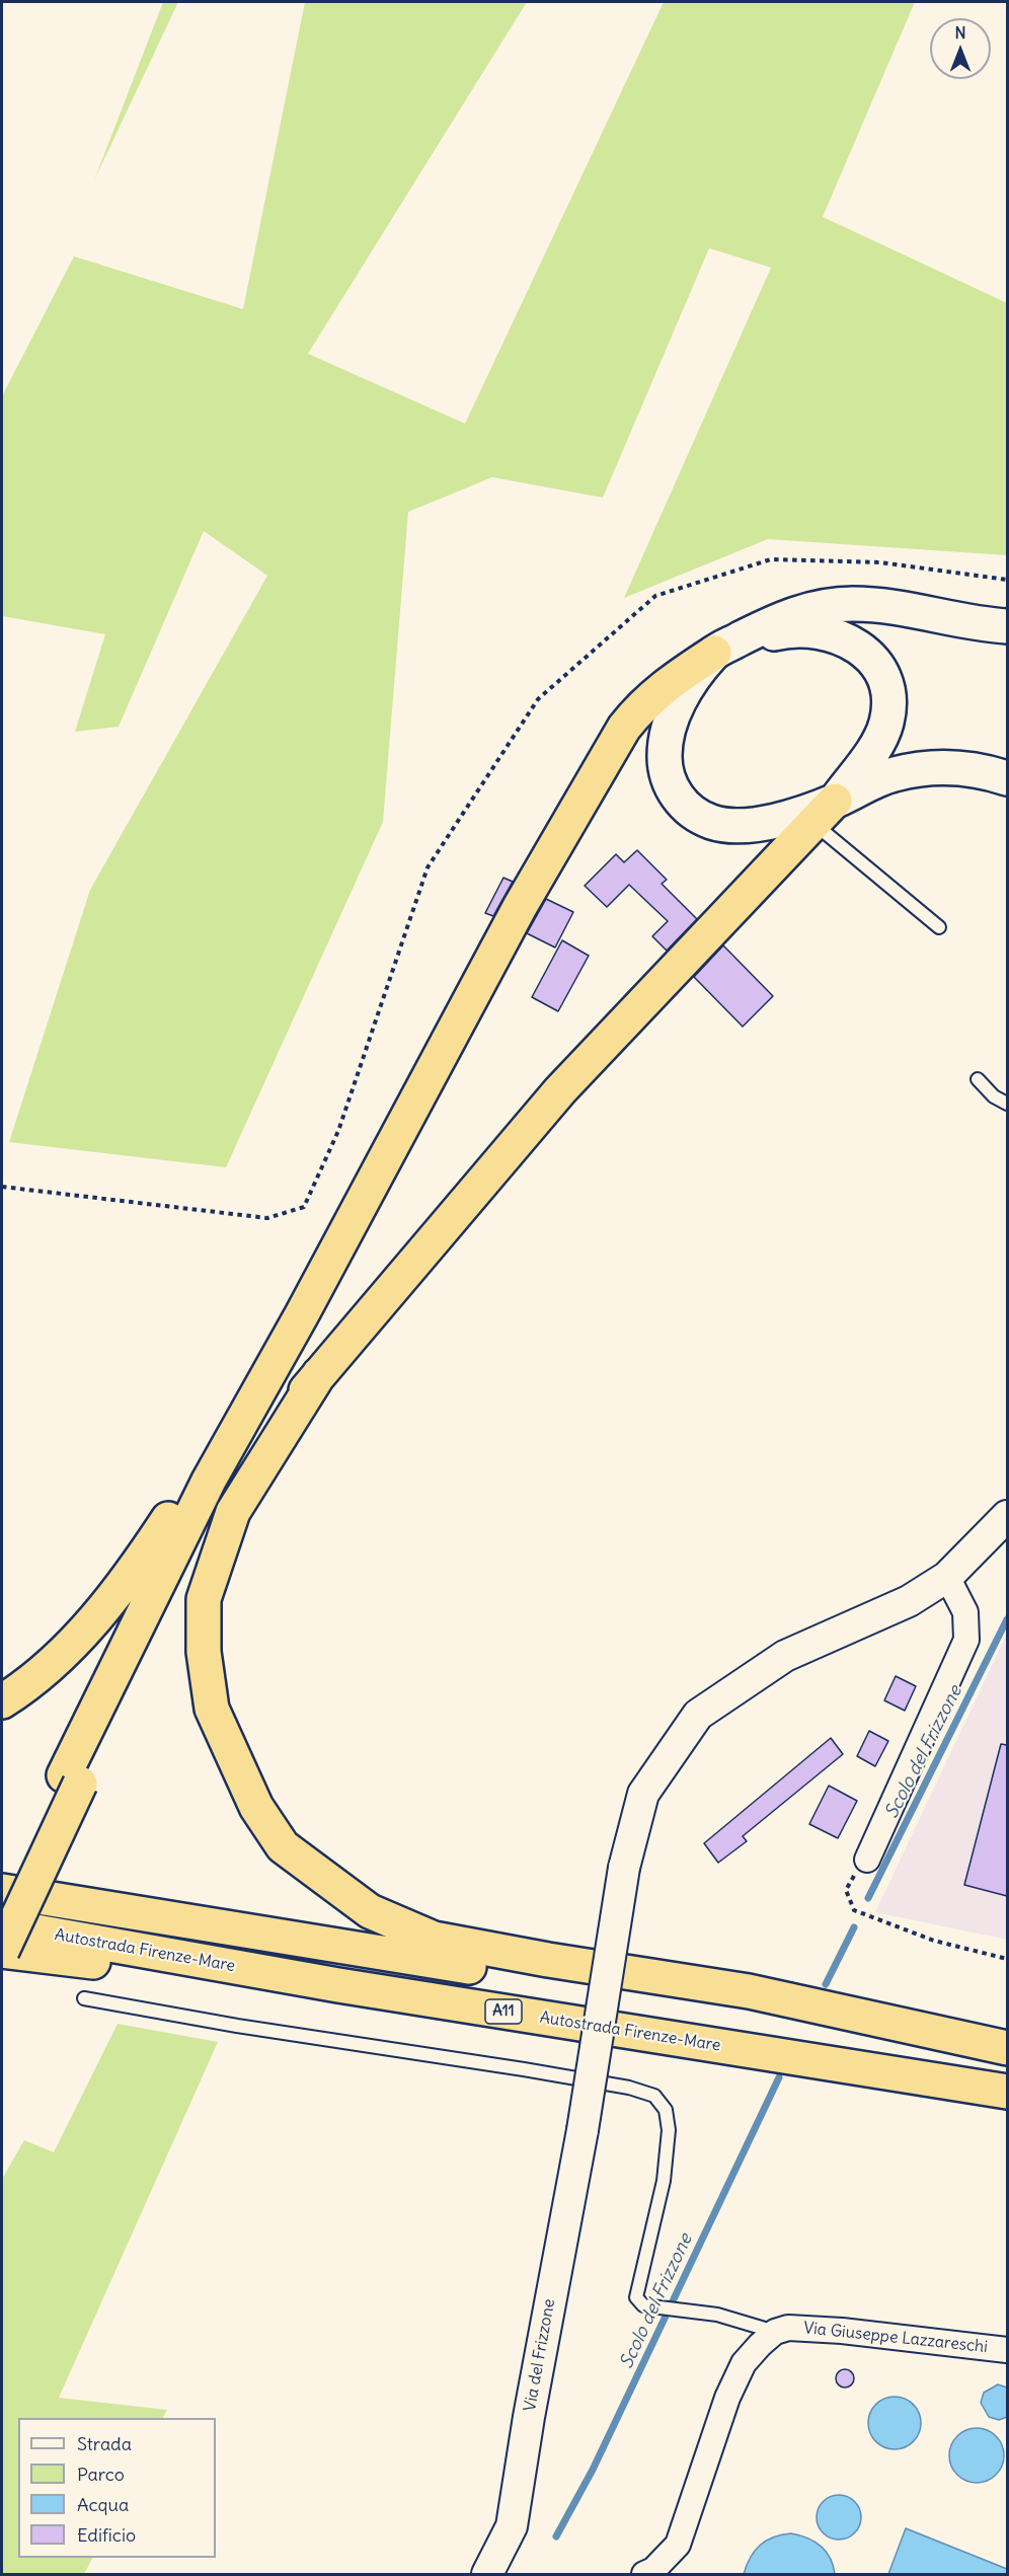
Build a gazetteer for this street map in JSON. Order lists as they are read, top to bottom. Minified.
{"streets":{"highway":["Autostrada Firenze-Mare","A11"],"street":["Via Giuseppe Lazzareschi","Via del Frizzone"]},"water":["Scolo del Frizzone"],"legend":["Strada","Parco","Acqua","Edificio"],"north":"top"}
